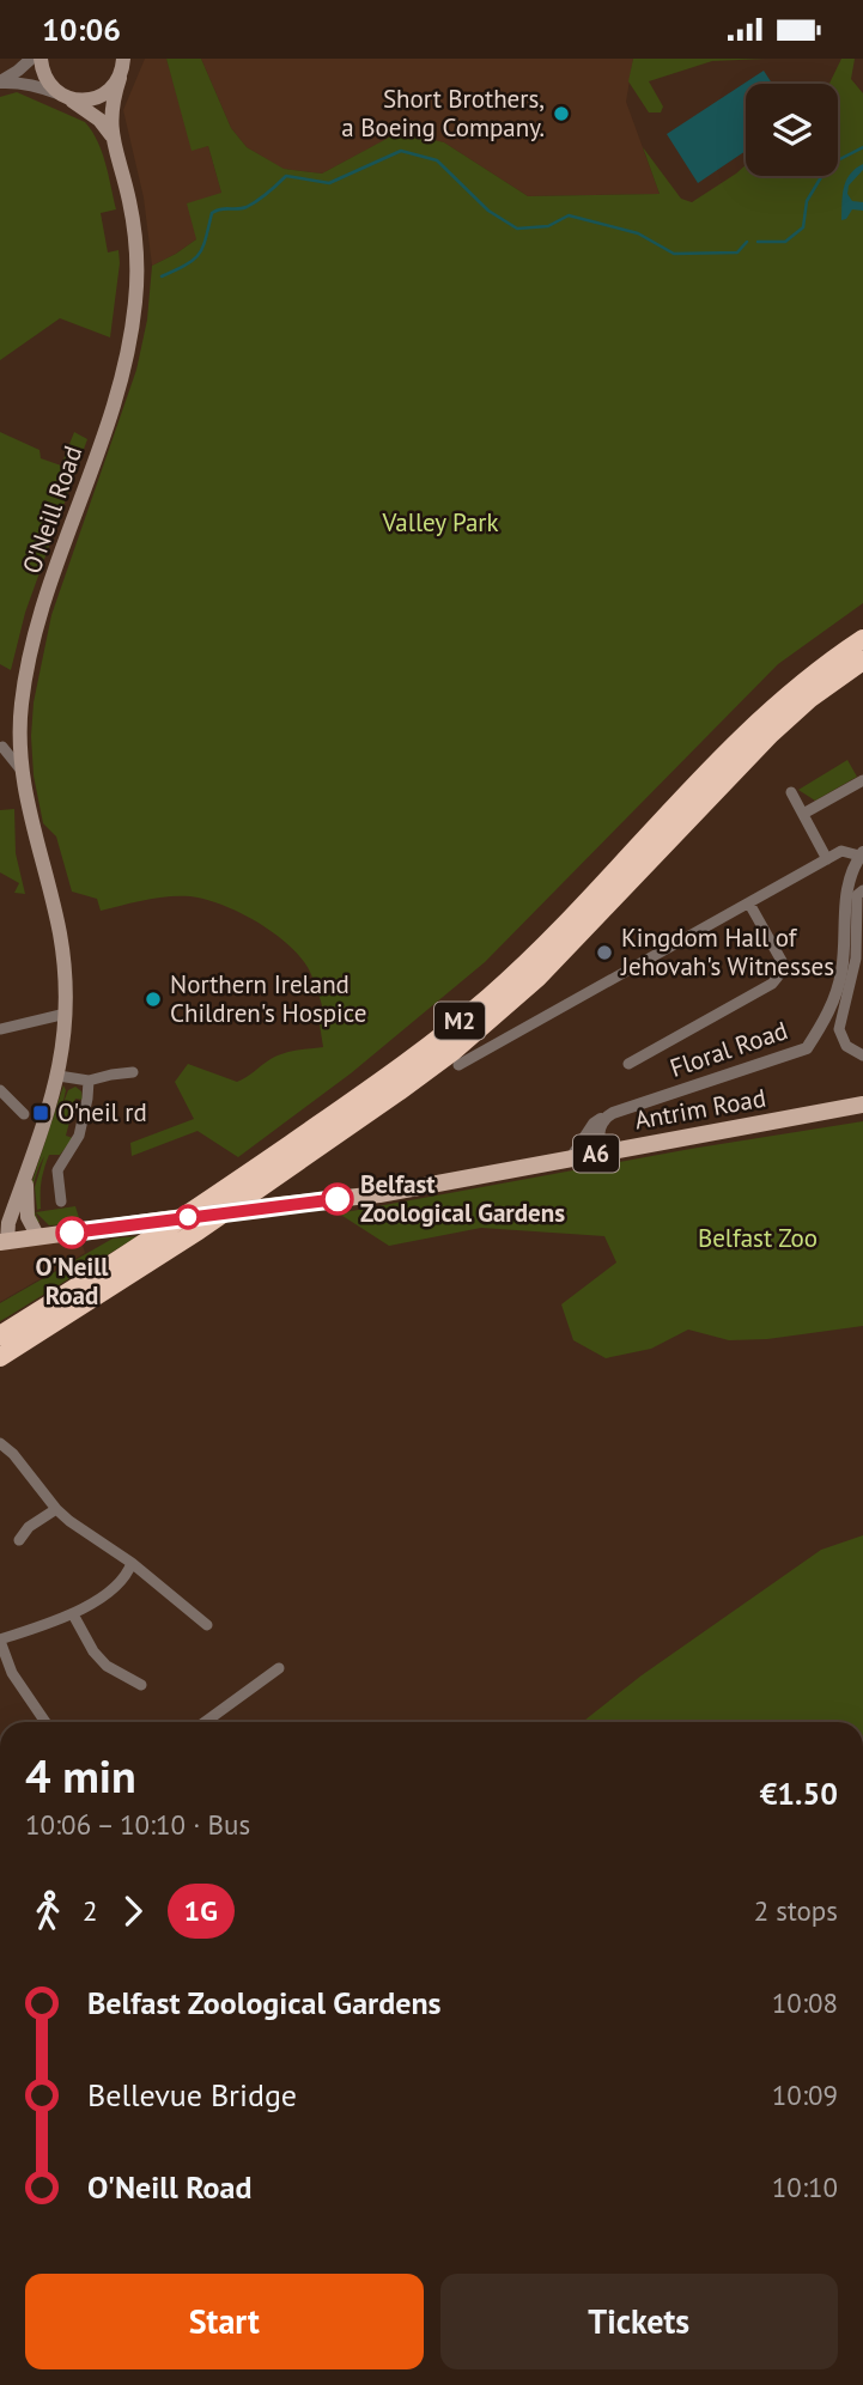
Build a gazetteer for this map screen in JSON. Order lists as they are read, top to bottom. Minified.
{"streets":{"highway":["M2"],"main road":["O'Neill Road","Antrim Road","A6"],"street":["Floral Road"]},"crossings":[["O'Neill Road","Antrim Road"]],"parks":["Valley Park","Belfast Zoo"],"places":{"other":["Short Brothers, a Boeing Company.","Kingdom Hall of Jehovah's Witnesses","Northern Ireland Children's Hospice","Belfast Zoological Gardens","O'Neill Road"],"transit":["O'neil rd"]},"lines":["bus line 1G"],"page":{"status":"10:06","heading":["4 min","10:06 – 10:10 · Bus","€1.50"],"legs":["2","1G","2 stops"],"list":[{"name":"Belfast Zoological Gardens","value":"10:08"},{"name":"Bellevue Bridge","value":"10:09"},{"name":"O'Neill Road","value":"10:10"}],"buttons":["Start","Tickets"]}}
